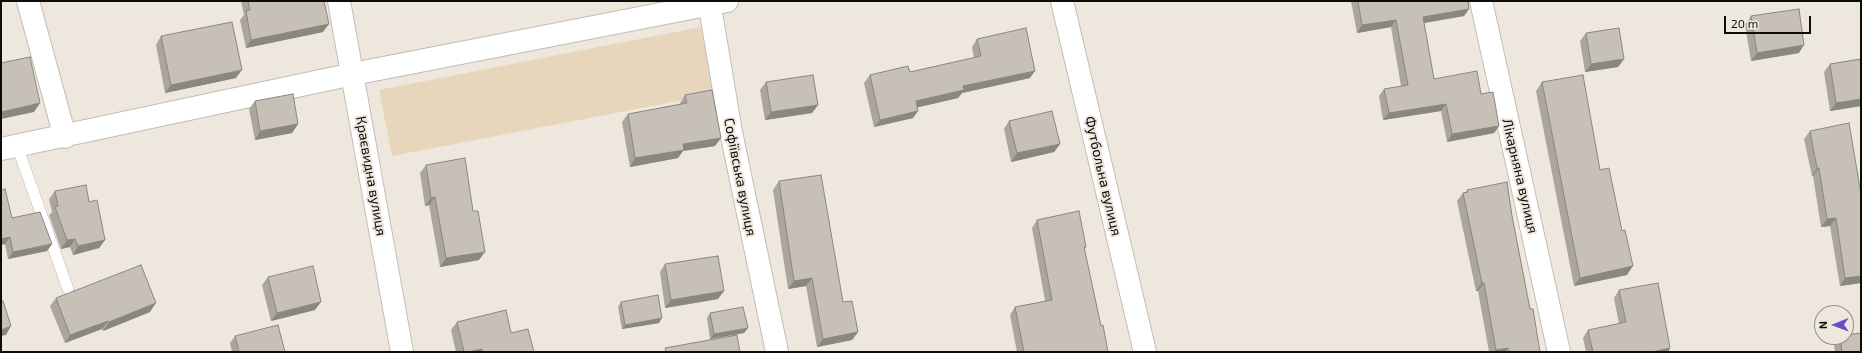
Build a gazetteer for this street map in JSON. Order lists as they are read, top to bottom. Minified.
{"streets":{"street":["Краєвидна вулиця","Футбольна вулиця","Лікарняна вулиця","Софіївська вулиця"]},"scale_bar":"20 m","north":"left"}
